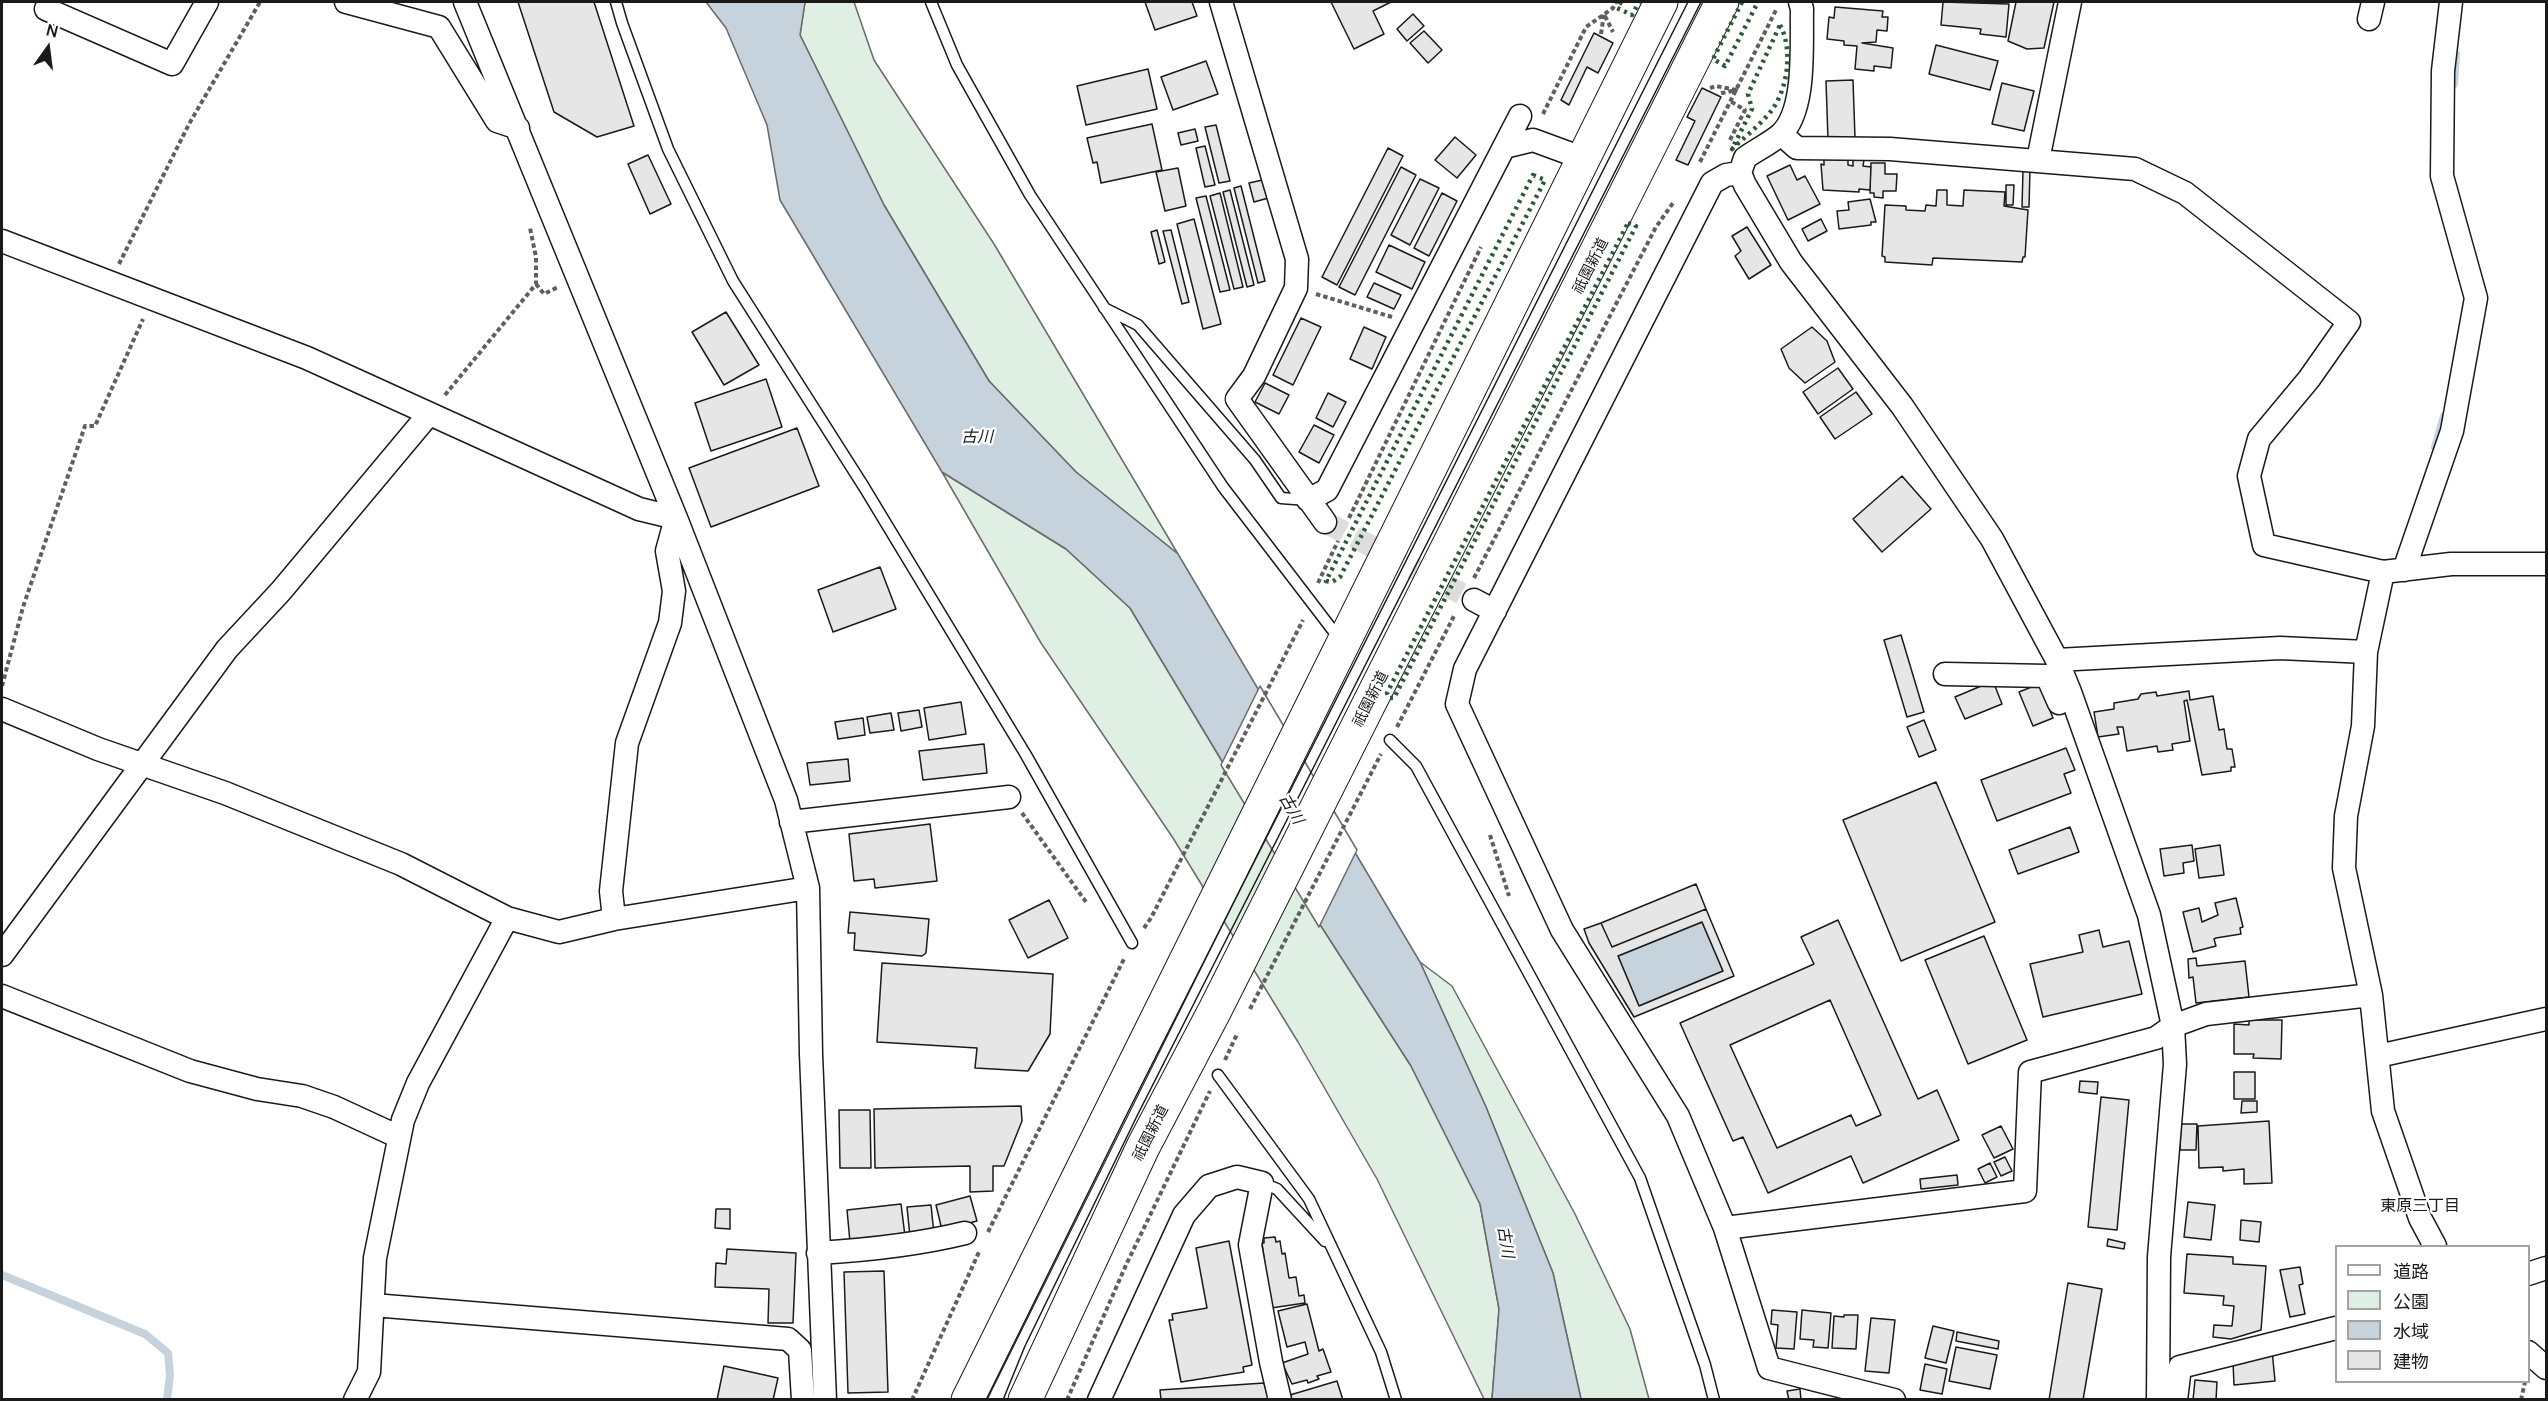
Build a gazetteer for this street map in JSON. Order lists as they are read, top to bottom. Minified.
{"streets":{"highway":["祇園新道"]},"districts":["東原三丁目"],"water":["古川"],"legend":["道路","公園","水域","建物"],"north":"top"}
